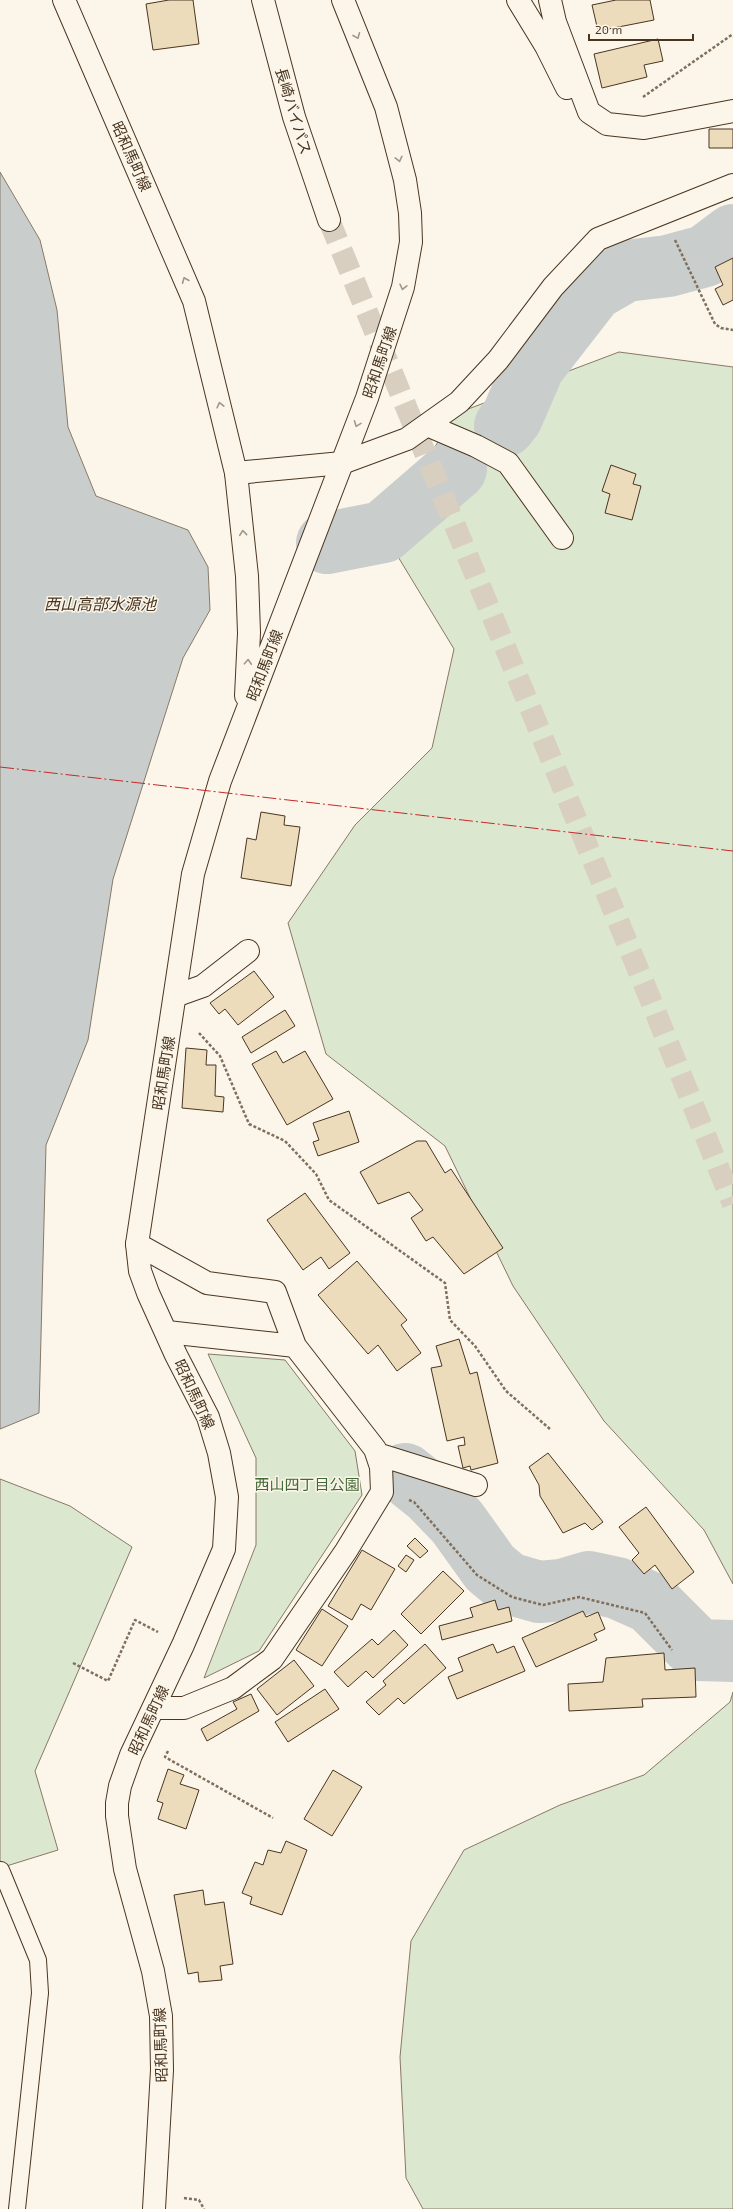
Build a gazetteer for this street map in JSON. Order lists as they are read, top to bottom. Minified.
{"streets":{"main road":["長崎バイパス","昭和馬町線"]},"water":["西山高部水源池"],"parks":["西山四丁目公園"],"scale_bar":"20 m"}
